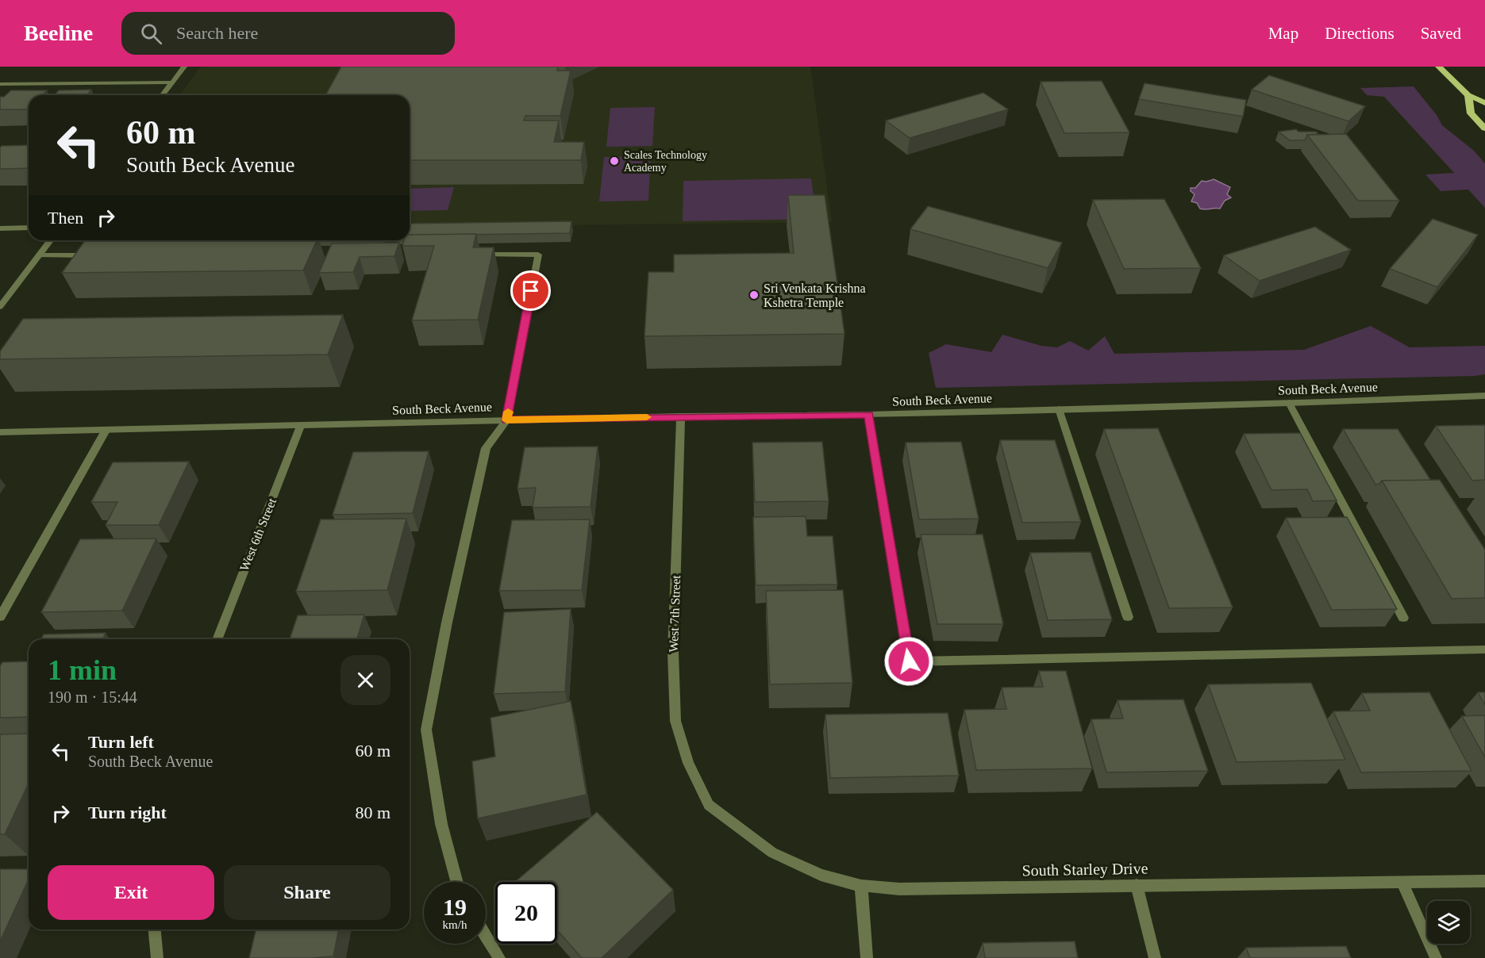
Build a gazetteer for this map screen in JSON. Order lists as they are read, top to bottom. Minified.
{"streets":{"street":["South Beck Avenue","West 6th Street","West 7th Street","South Starley Drive"]},"crossings":[["South Beck Avenue","West 6th Street"],["South Beck Avenue","West 7th Street"],["West 7th Street","South Starley Drive"]],"places":["Scales Technology Academy","Sri Venkata Krishna Kshetra Temple"],"page":{"header":"Beeline","search":"Search here","nav":["Map","Directions","Saved"],"turn":["60 m","South Beck Avenue"],"then":"Then","heading":["1 min","190 m · 15:44"],"list":[{"name":"Turn left","note":"South Beck Avenue","value":"60 m"},{"name":"Turn right","value":"80 m"}],"buttons":["Exit","Share"],"speed":"19 km/h","limit":"20"}}
